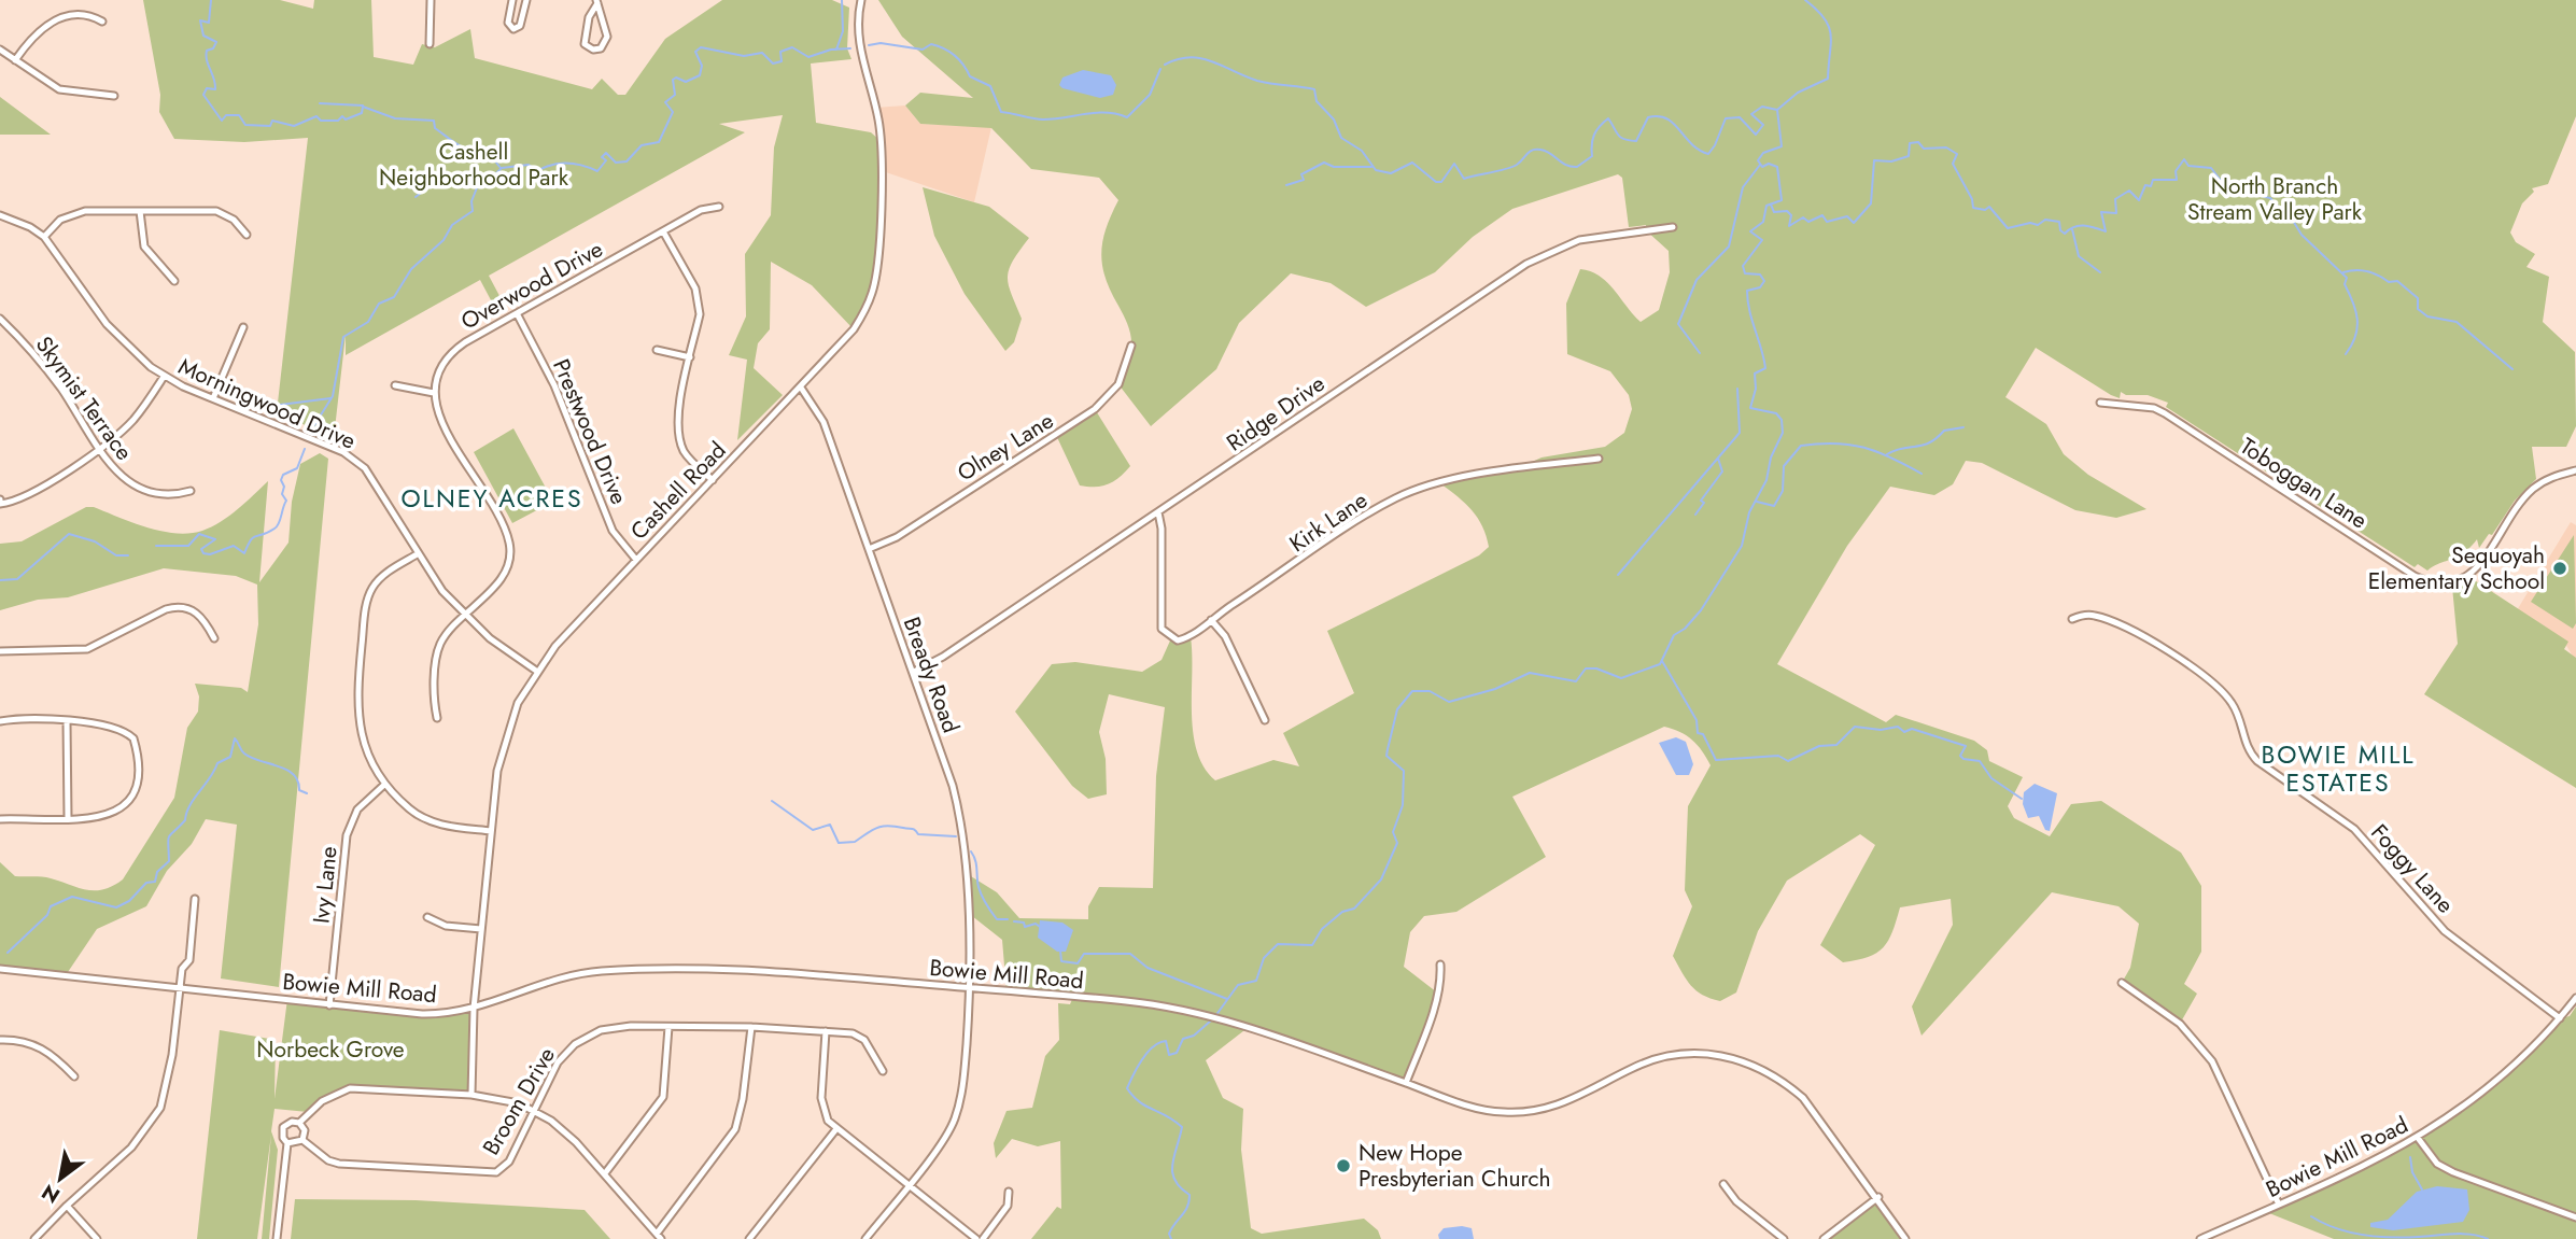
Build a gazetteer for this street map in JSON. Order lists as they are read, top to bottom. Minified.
{"streets":{"street":["Overwood Drive","Skymist Terrace","Morningwood Drive","Ridge Drive","Prestwood Drive","Olney Lane","Toboggan Lane","Cashell Road","Kirk Lane","Bready Road","Foggy Lane","Ivy Lane","Bowie Mill Road","Broom Drive"]},"crossings":[["Overwood Drive","Prestwood Drive"],["Morningwood Drive","Cashell Road"],["Ridge Drive","Kirk Lane"],["Ridge Drive","Bready Road"],["Prestwood Drive","Cashell Road"],["Olney Lane","Bready Road"],["Cashell Road","Bready Road"],["Cashell Road","Bowie Mill Road"],["Bready Road","Bowie Mill Road"],["Foggy Lane","Bowie Mill Road"],["Ivy Lane","Bowie Mill Road"]],"districts":["OLNEY ACRES","BOWIE MILL ESTATES"],"parks":["Cashell Neighborhood Park","North Branch Stream Valley Park","Norbeck Grove"],"places":["Sequoyah Elementary School","New Hope Presbyterian Church"],"north":"bottom left"}
